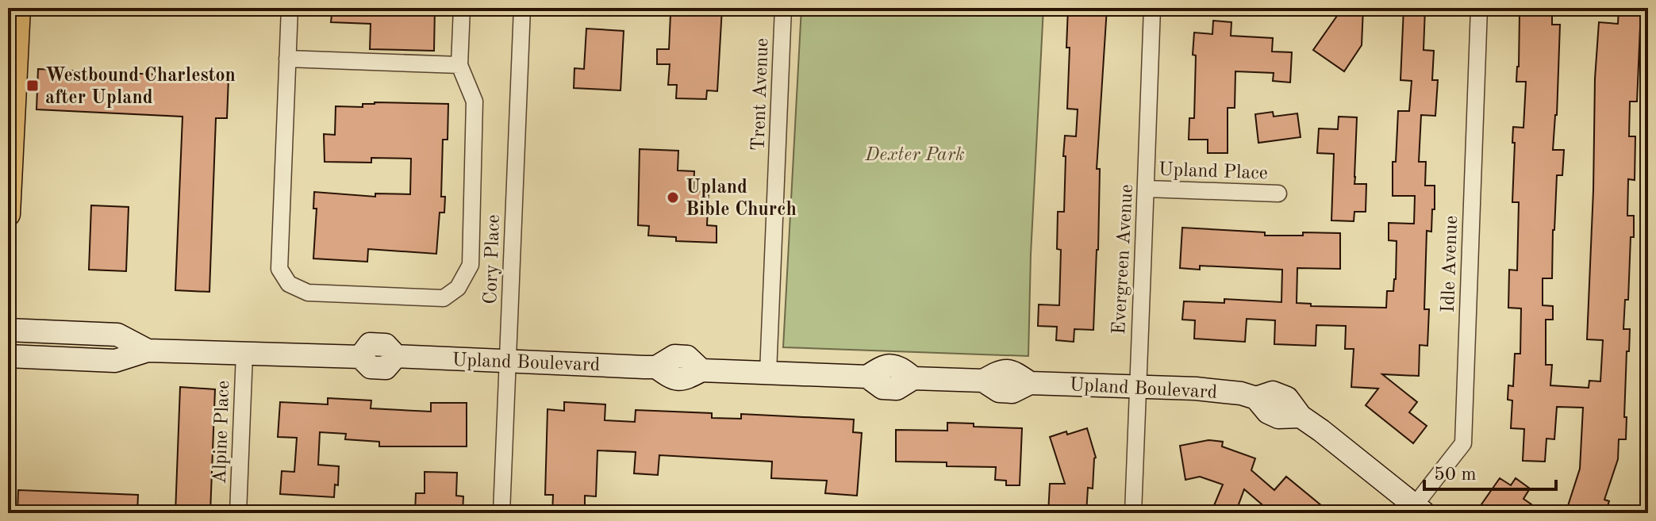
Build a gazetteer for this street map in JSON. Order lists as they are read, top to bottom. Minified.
{"streets":{"street":["Trent Avenue","Upland Place","Cory Place","Evergreen Avenue","Idle Avenue","Upland Boulevard","Alpine Place"]},"crossings":[["Trent Avenue","Upland Boulevard"],["Upland Place","Evergreen Avenue"],["Cory Place","Upland Boulevard"],["Evergreen Avenue","Upland Boulevard"],["Idle Avenue","Upland Boulevard"],["Upland Boulevard","Alpine Place"]],"parks":["Dexter Park"],"places":{"transit":["Westbound Charleston after Upland"],"other":["Upland Bible Church"]},"scale_bar":"50 m"}
